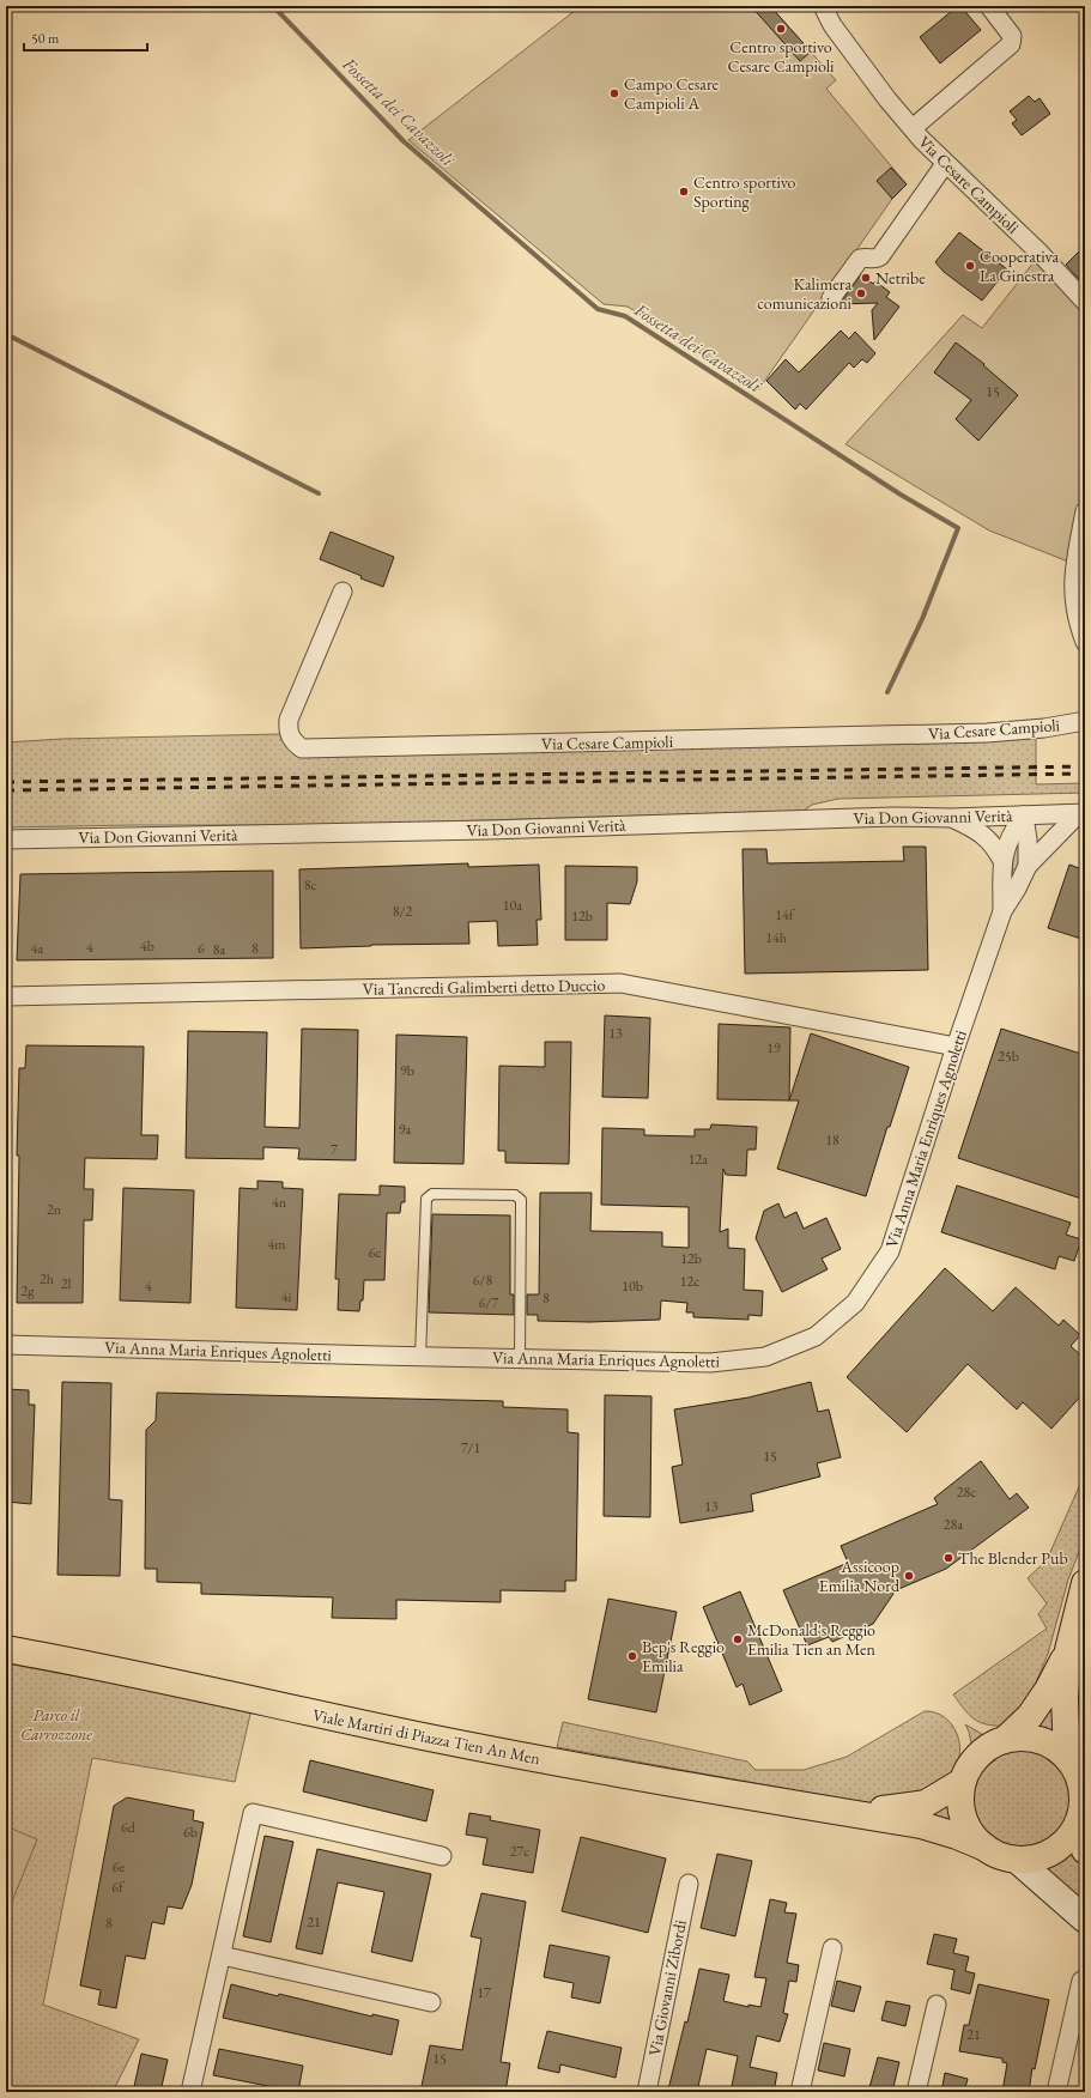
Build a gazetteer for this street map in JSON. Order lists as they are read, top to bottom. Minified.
{"streets":{"main road":["Viale Martiri di Piazza Tien An Men"],"street":["Via Cesare Campioli","Via Don Giovanni Verità","Via Tancredi Galimberti detto Duccio","Via Anna Maria Enriques Agnoletti","Via Giovanni Zibordi"]},"crossings":[["Via Don Giovanni Verità","Via Anna Maria Enriques Agnoletti"],["Via Tancredi Galimberti detto Duccio","Via Anna Maria Enriques Agnoletti"]],"water":["Fossetta dei Cavazzoli"],"parks":["Parco il Carrozzone"],"places":["Centro sportivo Cesare Campioli","Campo Cesare Campioli A","Centro sportivo Sporting","Cooperativa La Ginestra","Netribe","Kalimera comunicazioni","The Blender Pub","Assicoop Emilia Nord","McDonald's Reggio Emilia Tien an Men","Bep's Reggio Emilia"],"house_numbers":["15","8c","10a","8/2","14f","12b","14h","4b","4","4a","6","8","8a","13","19","25b","9b","9a","18","7","12a","4n","2n","4m","6c","12b","2h","6/8","12c","2l","4","10b","2g","4i","8","6/7","7/1","15","28c","13","28a","6d","6b","27c","6e","6f","21","8","17","21","15"],"scale_bar":"50 m"}
